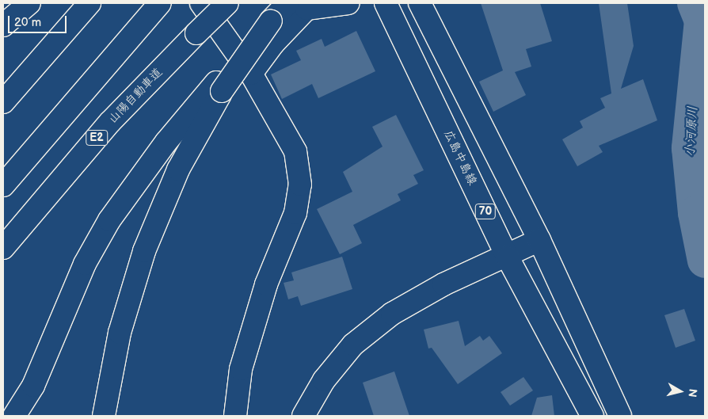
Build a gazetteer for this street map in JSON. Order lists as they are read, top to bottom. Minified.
{"streets":{"main road":["山陽自動車道","E2","広島中島線","70"]},"water":["小河原川"],"scale_bar":"20 m","north":"right"}
